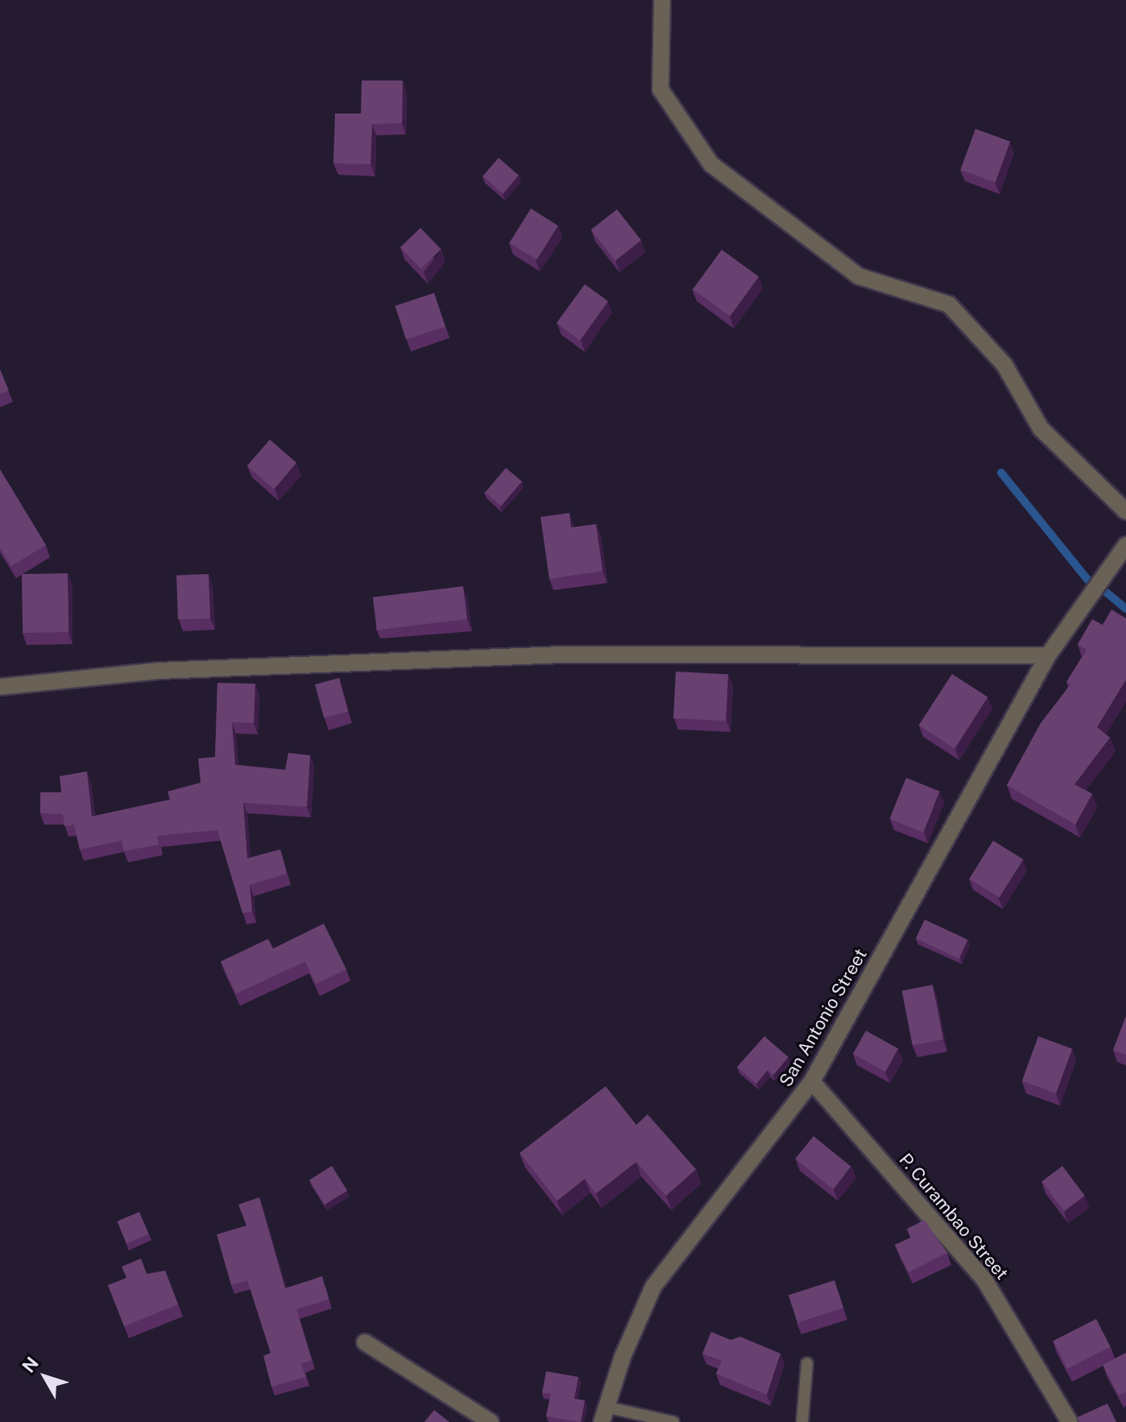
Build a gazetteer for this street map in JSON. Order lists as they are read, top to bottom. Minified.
{"streets":{"street":["San Antonio Street","P. Curambao Street"]},"crossings":[["San Antonio Street","P. Curambao Street"]],"north":"top left"}
